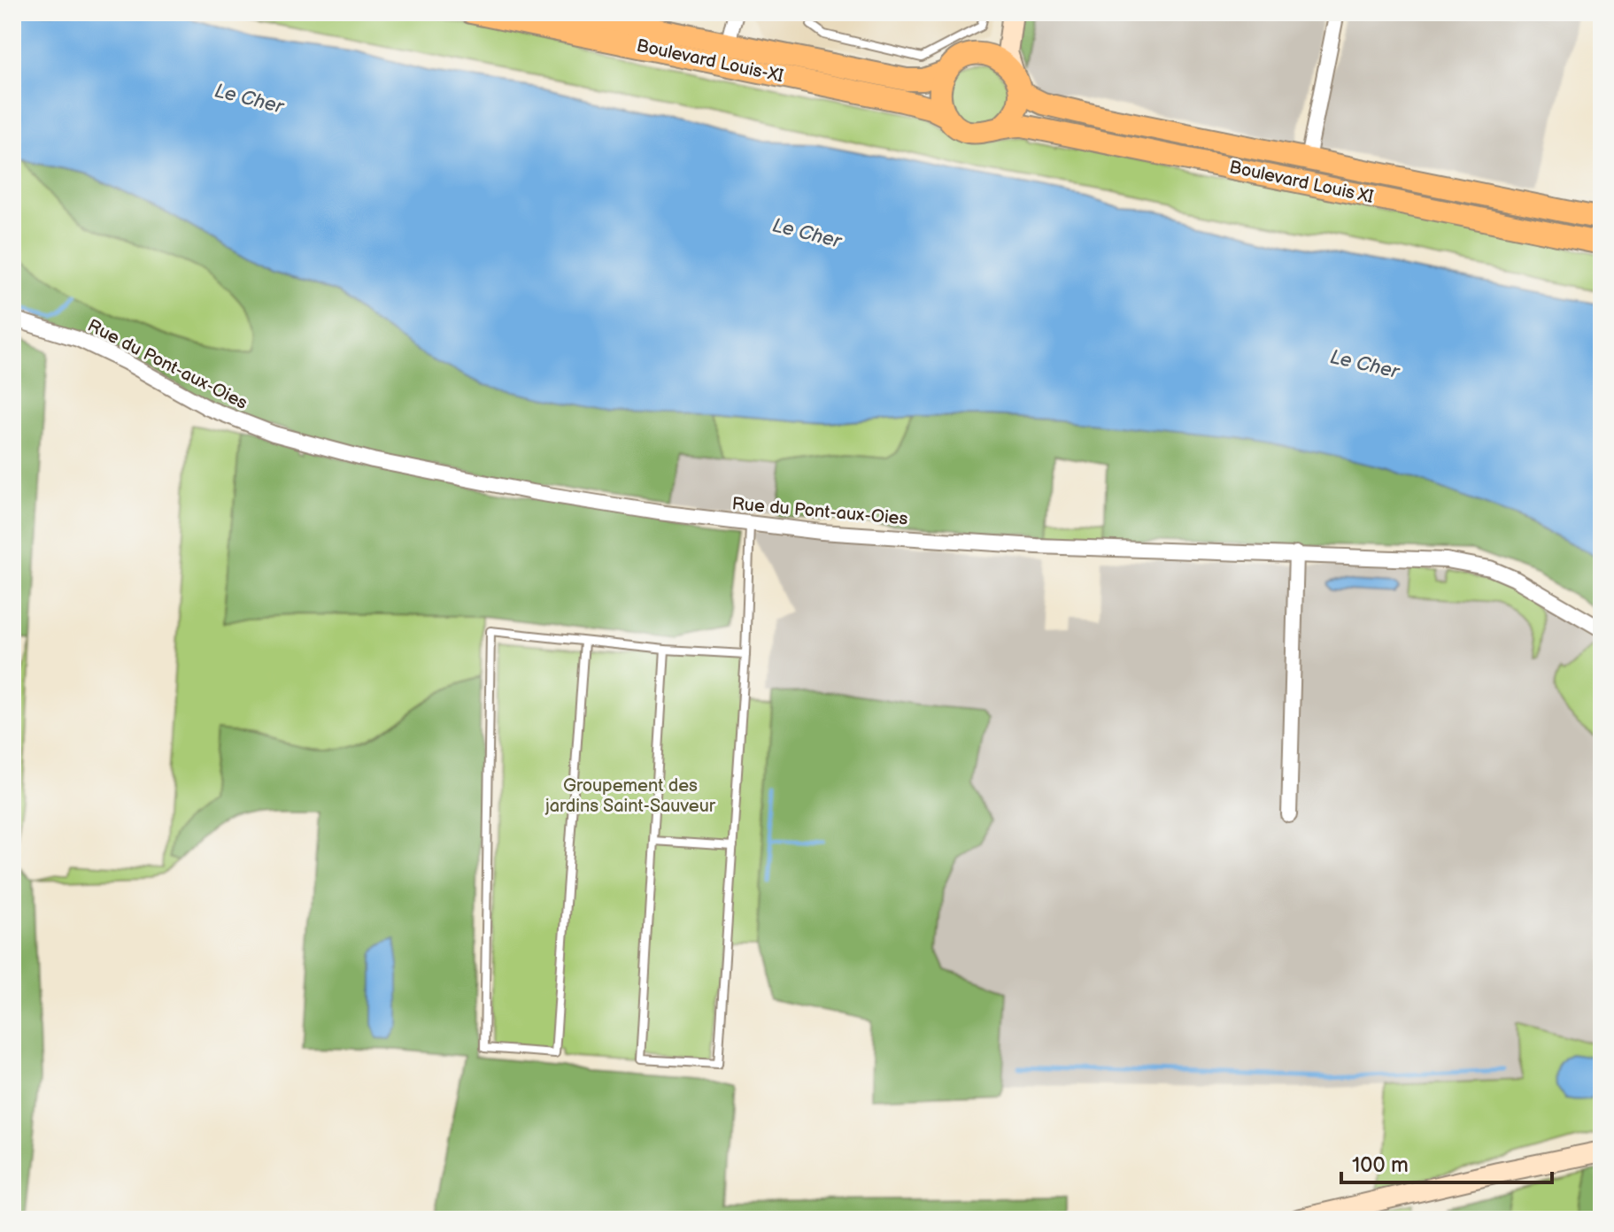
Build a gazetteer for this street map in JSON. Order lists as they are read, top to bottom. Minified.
{"streets":{"main road":["Boulevard Louis-XI","Boulevard Louis XI"],"street":["Rue du Pont-aux-Oies"]},"crossings":[["Boulevard Louis-XI","Boulevard Louis XI"]],"water":["Le Cher"],"parks":["Groupement des jardins Saint-Sauveur"],"scale_bar":"100 m"}
